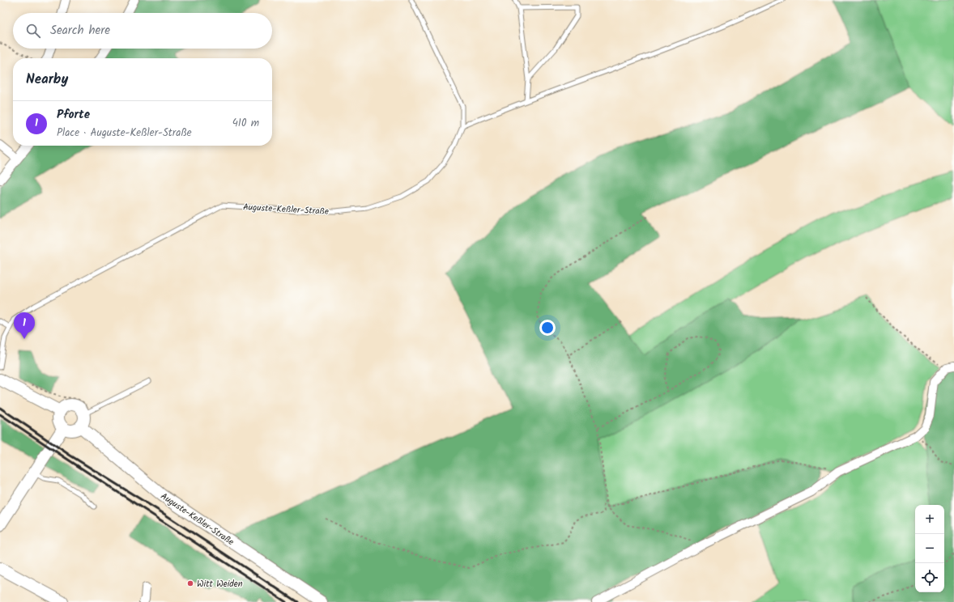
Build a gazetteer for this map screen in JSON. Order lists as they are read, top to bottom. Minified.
{"streets":{"street":["Auguste-Keßler-Straße"]},"places":["Witt Weiden"],"page":{"search":"Search here","heading":"Nearby","list":[{"mark":"1","name":"Pforte","note":"Place · Auguste-Keßler-Straße","value":"410 m"}],"pins":"1","map_buttons":["+","−"]}}
